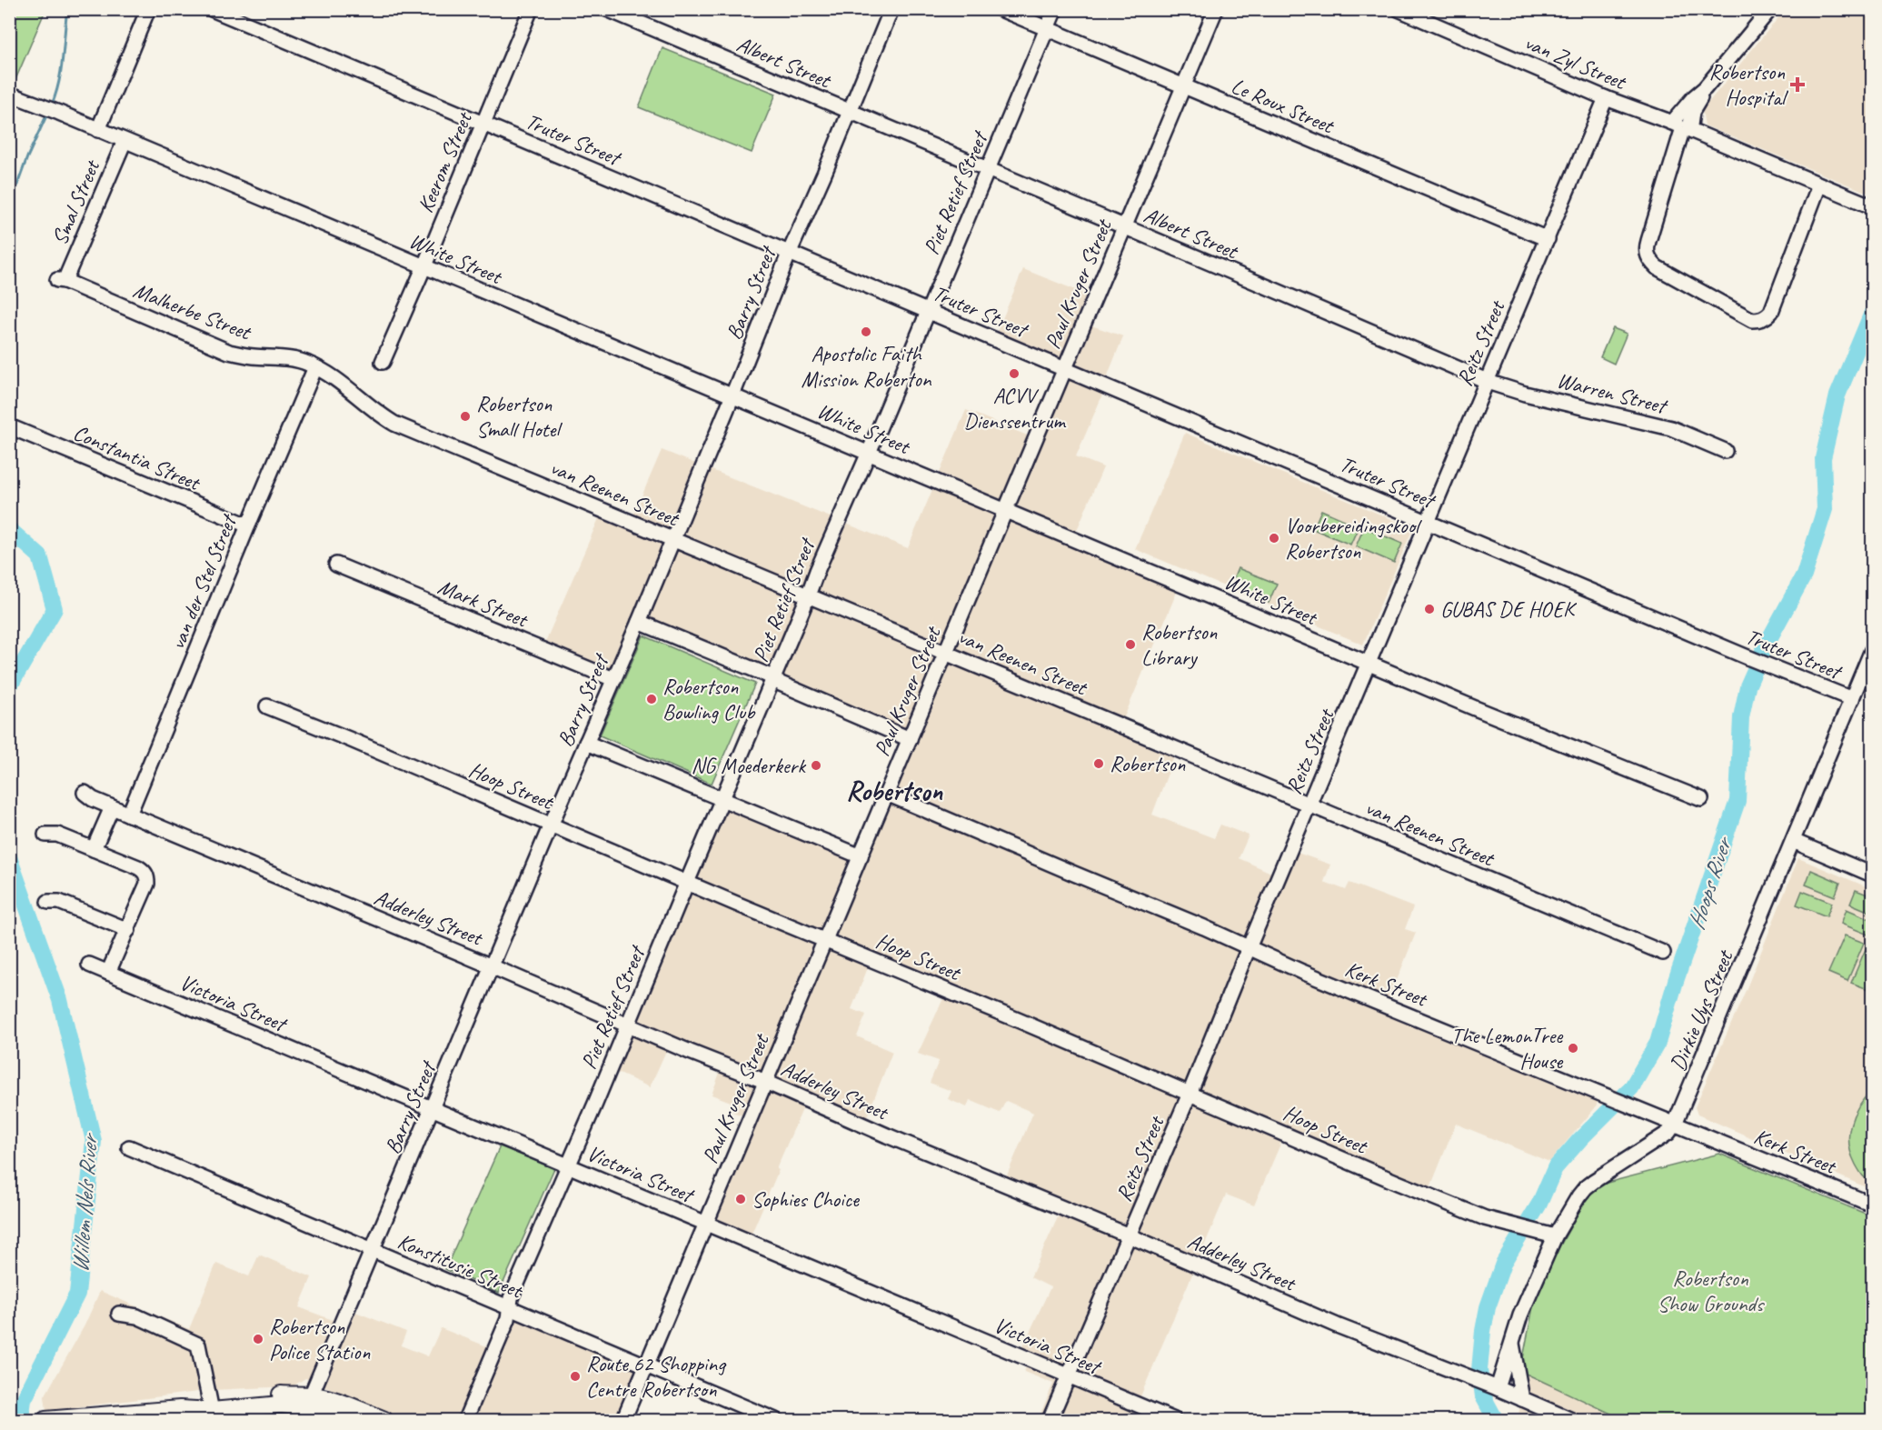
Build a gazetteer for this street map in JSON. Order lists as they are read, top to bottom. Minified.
{"streets":{"street":["Albert Street","van Zyl Street","Le Roux Street","Truter Street","Keerom Street","Piet Retief Street","Smal Street","White Street","Paul Kruger Street","Barry Street","Malherbe Street","Reitz Street","Warren Street","Constantia Street","van Reenen Street","van der Stel Street","Mark Street","Hoop Street","Adderley Street","Kerk Street","Victoria Street","Dirkie Uys Street","Konstitusie Street"]},"crossings":[["Albert Street","Piet Retief Street"],["Albert Street","Paul Kruger Street"],["Albert Street","Barry Street"],["Albert Street","Reitz Street"],["Albert Street","Warren Street"],["van Zyl Street","Reitz Street"],["Le Roux Street","Piet Retief Street"],["Le Roux Street","Paul Kruger Street"],["Le Roux Street","Reitz Street"],["Truter Street","Keerom Street"],["Truter Street","Piet Retief Street"],["Truter Street","Paul Kruger Street"],["Truter Street","Barry Street"],["Truter Street","Reitz Street"],["Truter Street","Dirkie Uys Street"],["Keerom Street","White Street"],["Piet Retief Street","White Street"],["Piet Retief Street","van Reenen Street"],["Piet Retief Street","Hoop Street"],["Piet Retief Street","Adderley Street"],["Piet Retief Street","Victoria Street"],["Piet Retief Street","Konstitusie Street"],["Smal Street","White Street"],["Smal Street","Malherbe Street"],["White Street","Paul Kruger Street"],["White Street","Barry Street"],["White Street","Reitz Street"],["Paul Kruger Street","van Reenen Street"],["Paul Kruger Street","Hoop Street"],["Paul Kruger Street","Adderley Street"],["Paul Kruger Street","Kerk Street"],["Paul Kruger Street","Victoria Street"],["Paul Kruger Street","Konstitusie Street"],["Barry Street","van Reenen Street"],["Barry Street","Mark Street"],["Barry Street","Hoop Street"],["Barry Street","Adderley Street"],["Barry Street","Victoria Street"],["Barry Street","Konstitusie Street"],["Malherbe Street","van Reenen Street"],["Malherbe Street","van der Stel Street"],["Reitz Street","Warren Street"],["Reitz Street","van Reenen Street"],["Reitz Street","Hoop Street"],["Reitz Street","Adderley Street"],["Reitz Street","Kerk Street"],["Reitz Street","Victoria Street"],["Constantia Street","van der Stel Street"],["van Reenen Street","van der Stel Street"],["van der Stel Street","Adderley Street"],["Hoop Street","Dirkie Uys Street"],["Adderley Street","Dirkie Uys Street"],["Kerk Street","Dirkie Uys Street"]],"districts":["Robertson"],"water":["Hoops River","Willem Nels River"],"parks":["Robertson Show Grounds"],"places":{"health":["Robertson Hospital"],"other":["Apostolic Faith Mission Roberton","ACVV Dienssentrum","Robertson Small Hotel","Voorbereidingskool Robertson","GUBAS DE HOEK","Robertson Library","Robertson Bowling Club","Robertson","NG Moederkerk","The LemonTree House","Sophies Choice","Robertson Police Station","Route 62 Shopping Centre Robertson"]}}
